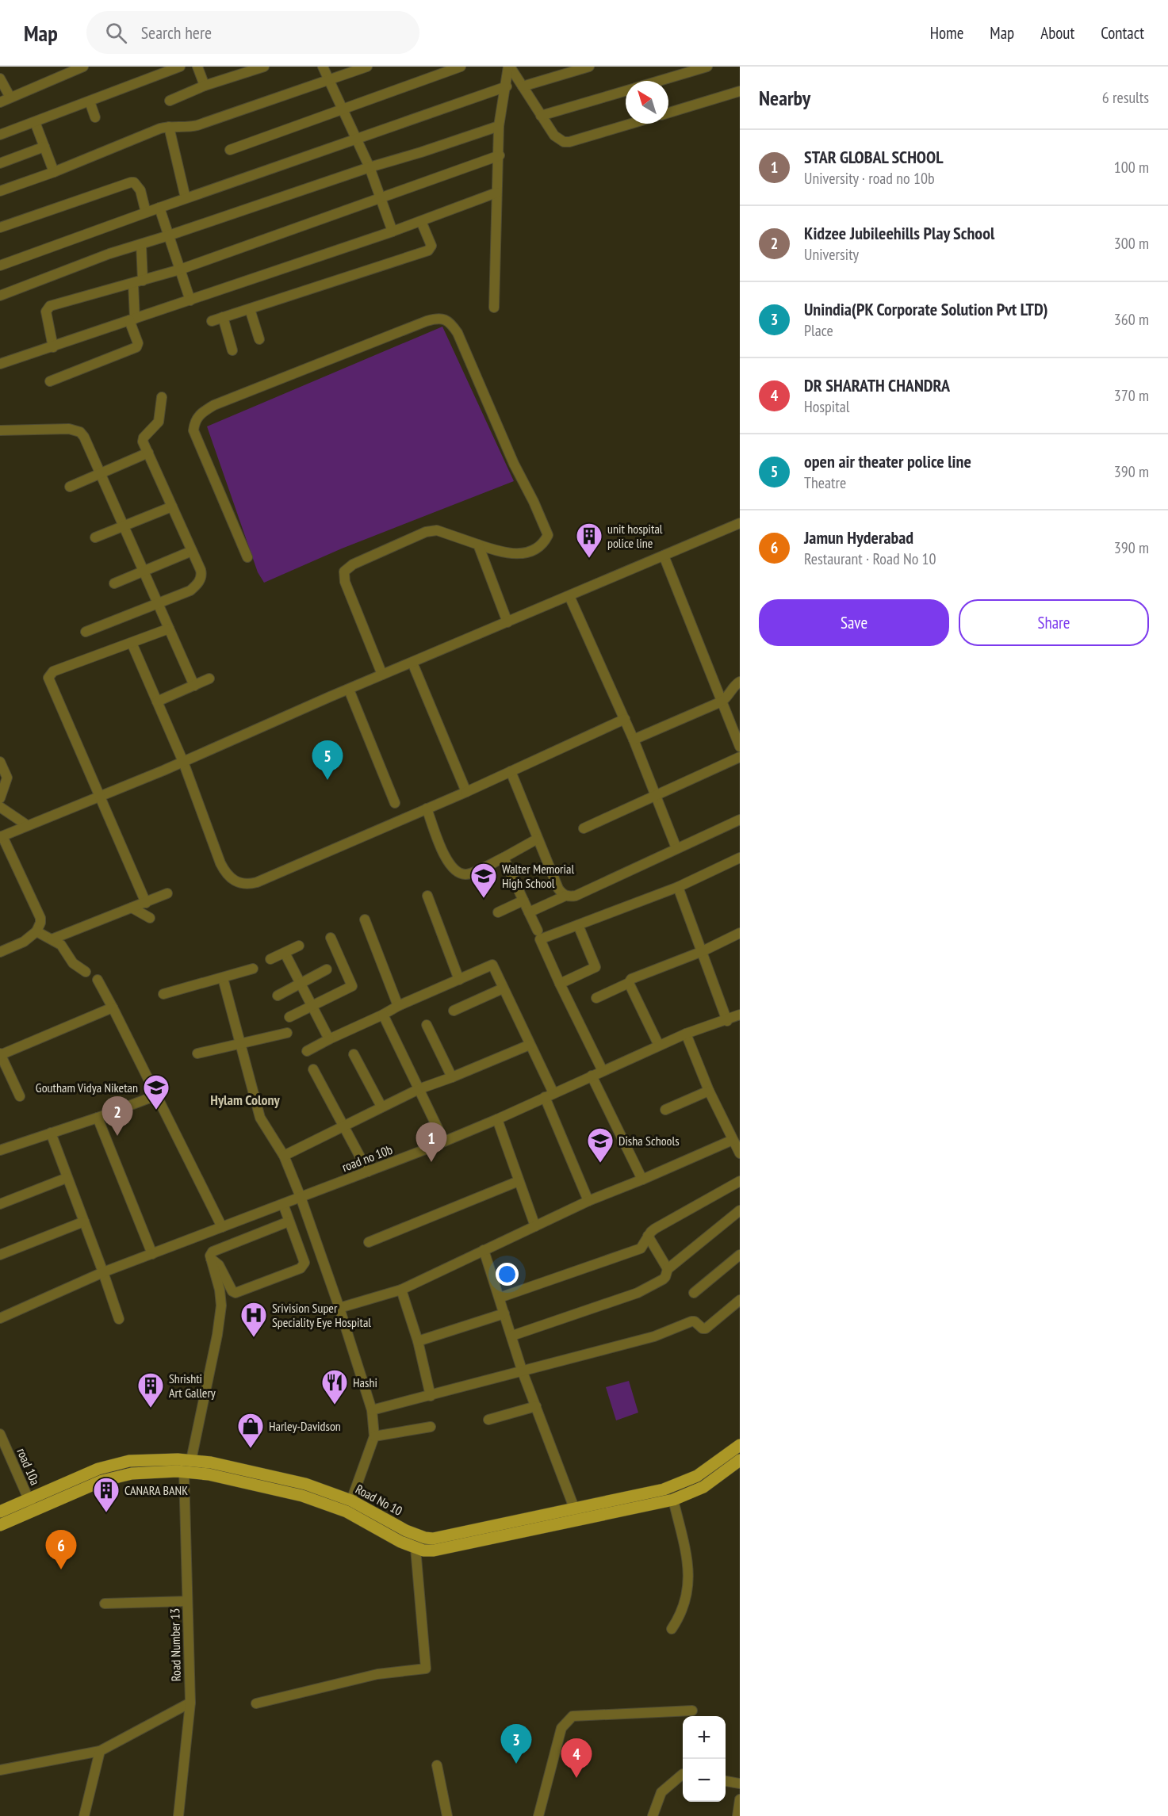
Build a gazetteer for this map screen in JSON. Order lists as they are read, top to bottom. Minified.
{"streets":{"main road":["Road No 10"],"street":["road no 10b","road 10a","Road Number 13"]},"crossings":[["road 10a","Road No 10"],["Road No 10","Road Number 13"]],"districts":["Hylam Colony"],"places":{"building":["unit hospital police line","Shrishti Art Gallery","CANARA BANK"],"school or university":["Walter Memorial High School","Goutham Vidya Niketan","Disha Schools"],"hospital":["Srivision Super Speciality Eye Hospital"],"restaurant":["Hashi"],"shop":["Harley-Davidson"]},"north":"top left","page":{"header":"Map","search":"Search here","nav":["Home","Map","About","Contact"],"heading":["Nearby","6 results"],"list":[{"mark":"1","name":"STAR GLOBAL SCHOOL","note":"University · road no 10b","value":"100 m"},{"mark":"2","name":"Kidzee Jubileehills Play School","note":"University","value":"300 m"},{"mark":"3","name":"Unindia(PK Corporate Solution Pvt LTD)","note":"Place","value":"360 m"},{"mark":"4","name":"DR SHARATH CHANDRA","note":"Hospital","value":"370 m"},{"mark":"5","name":"open air theater police line","note":"Theatre","value":"390 m"},{"mark":"6","name":"Jamun Hyderabad","note":"Restaurant · Road No 10","value":"390 m"}],"buttons":["Save","Share"],"pins":["5","2","1","6","3","4"],"map_buttons":["+","−"]}}
